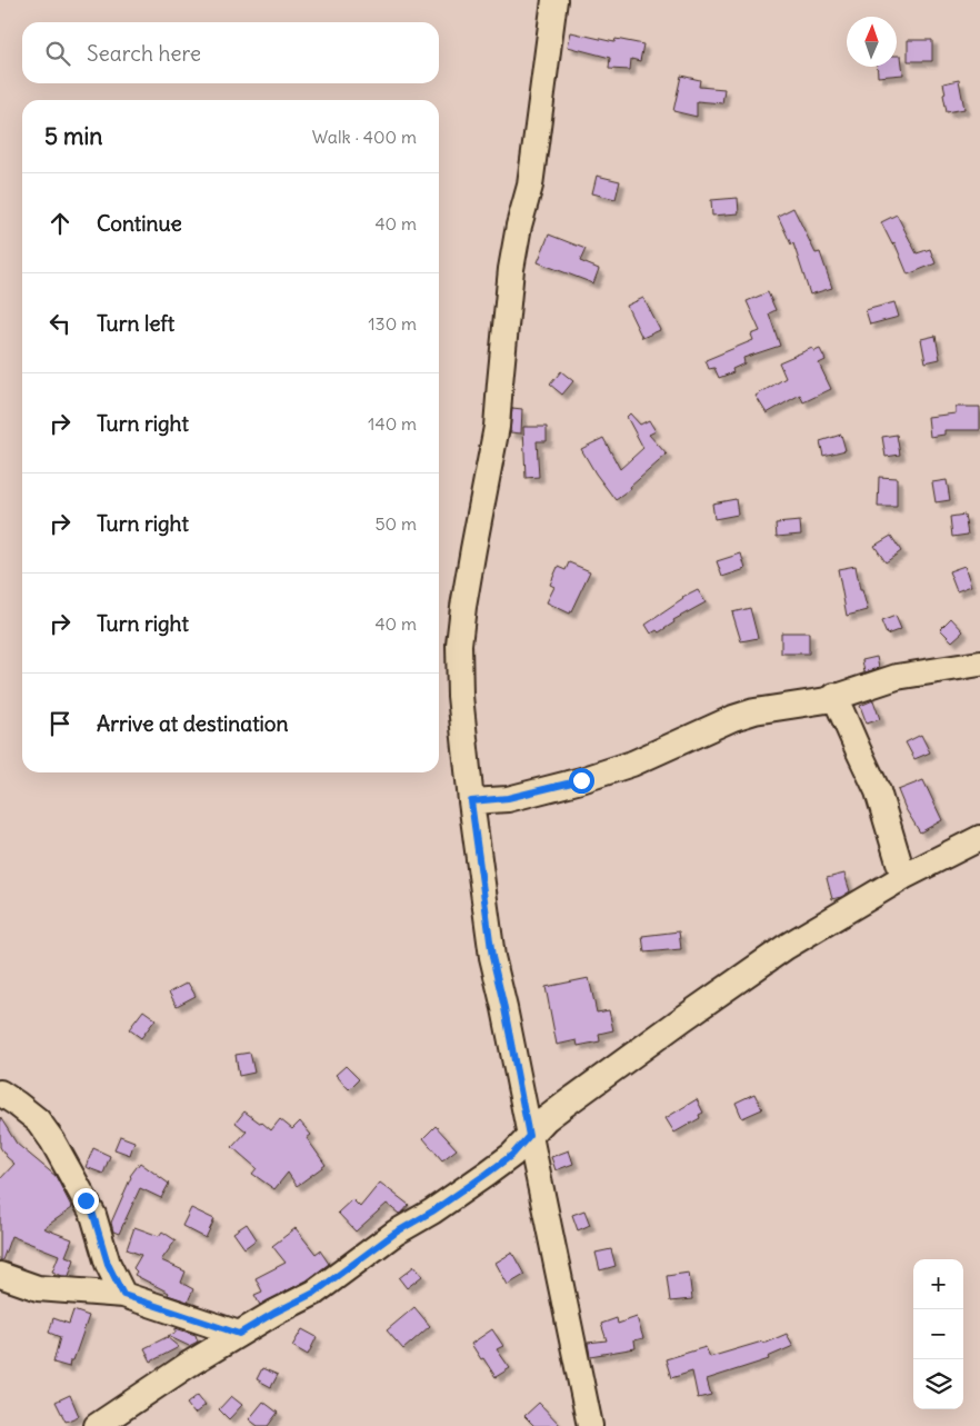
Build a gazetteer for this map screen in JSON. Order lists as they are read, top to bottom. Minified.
{"north":"top","page":{"search":"Search here","heading":["5 min","Walk · 400 m"],"list":[["Continue","40 m"],["Turn left","130 m"],["Turn right","140 m"],["Turn right","50 m"],["Turn right","40 m"],"Arrive at destination"],"map_buttons":["+","−"]}}
